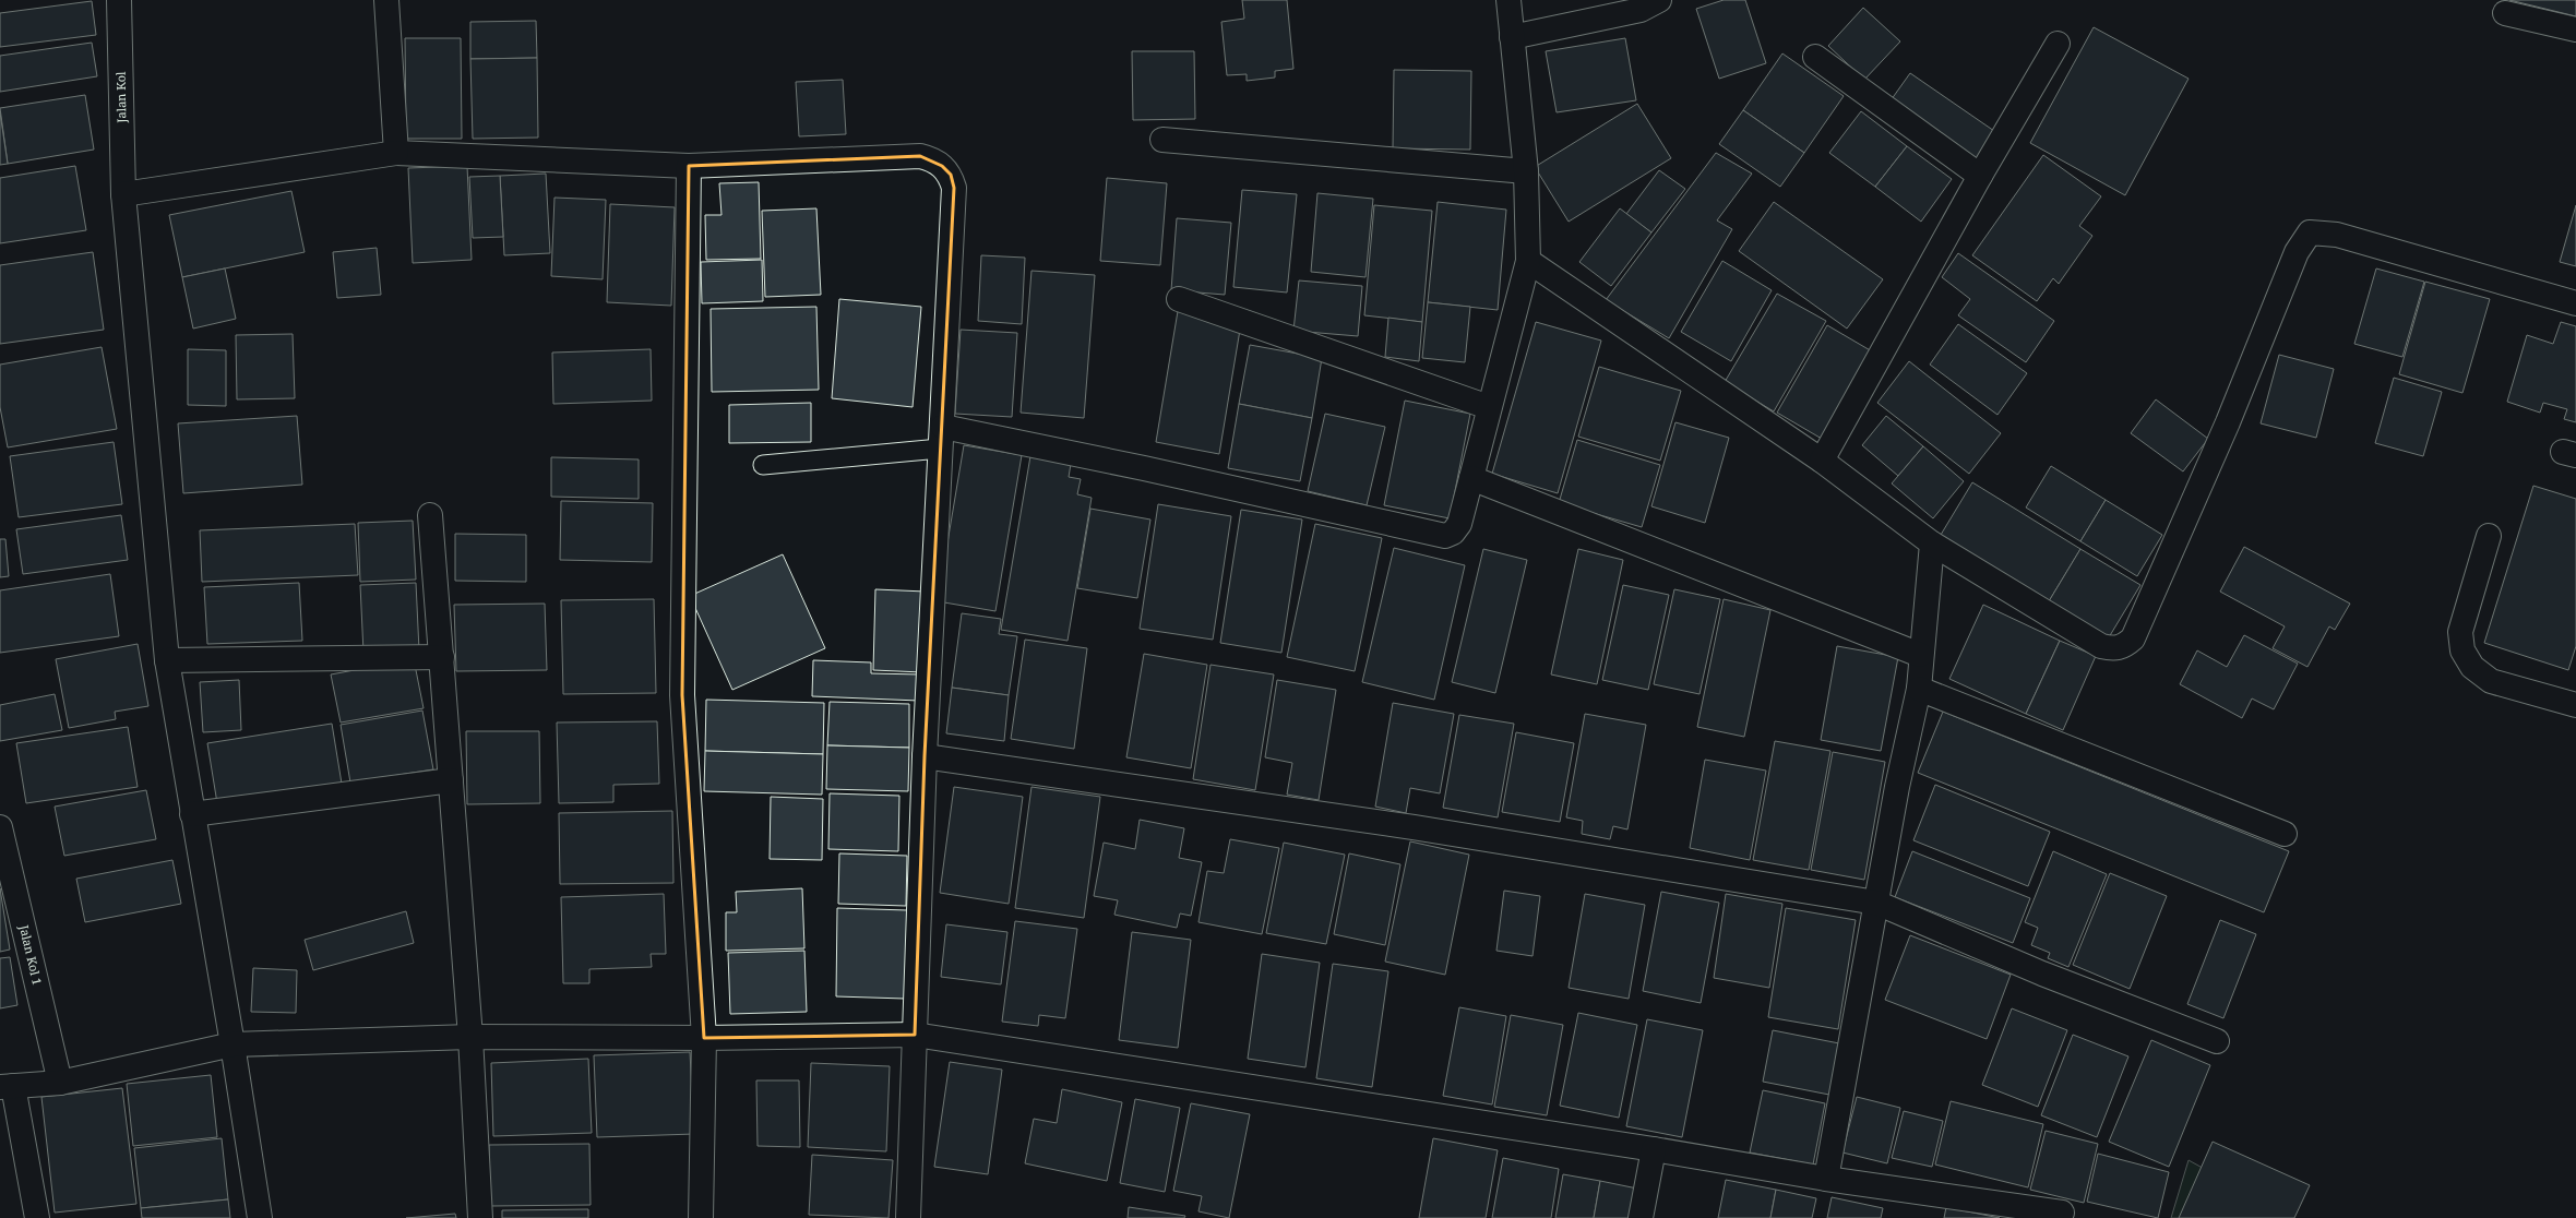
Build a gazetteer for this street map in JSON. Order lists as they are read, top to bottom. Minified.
{"streets":{"street":["Jalan Kol","Jalan Kol 1"]}}
